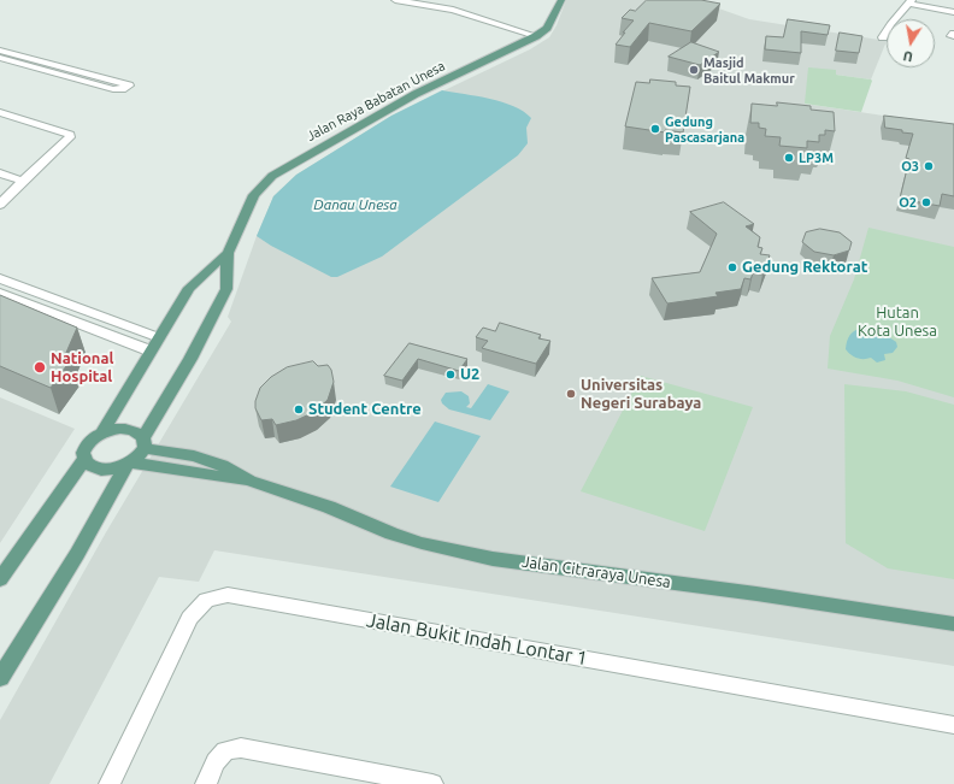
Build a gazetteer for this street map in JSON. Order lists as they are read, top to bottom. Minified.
{"streets":{"main road":["Jalan Raya Babatan Unesa","Jalan Citraraya Unesa"],"street":["Jalan Bukit Indah Lontar 1"]},"water":["Danau Unesa"],"parks":["Hutan Kota Unesa"],"places":["Masjid Baitul Makmur","Gedung Pascasarjana","LP3M","O3","O2","Gedung Rektorat","National Hospital","U2","Universitas Negeri Surabaya","Student Centre"],"north":"bottom"}
